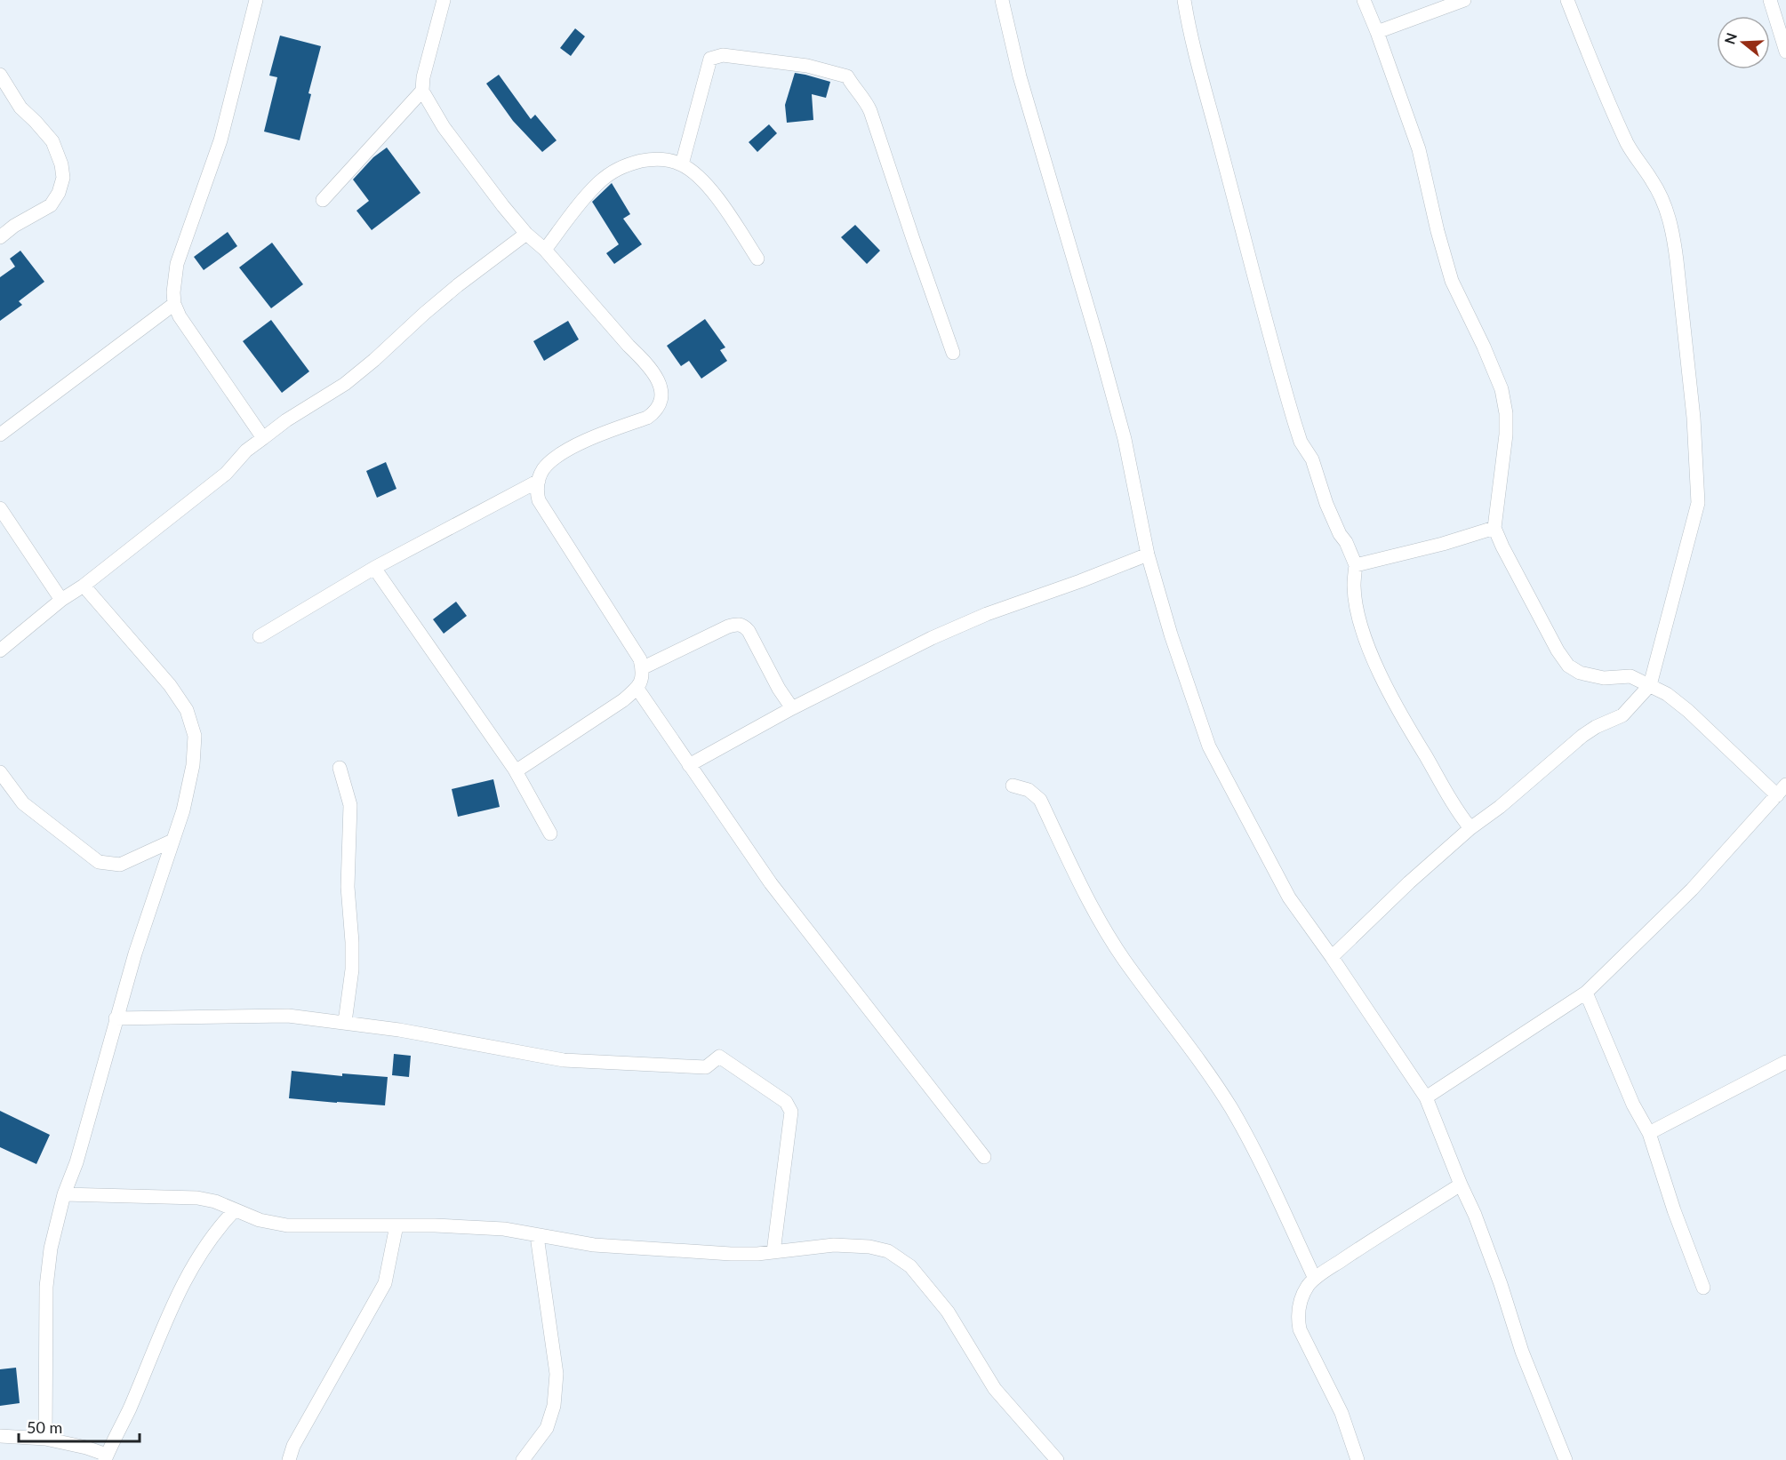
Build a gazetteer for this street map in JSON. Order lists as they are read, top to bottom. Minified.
{"scale_bar":"50 m","north":"left"}
